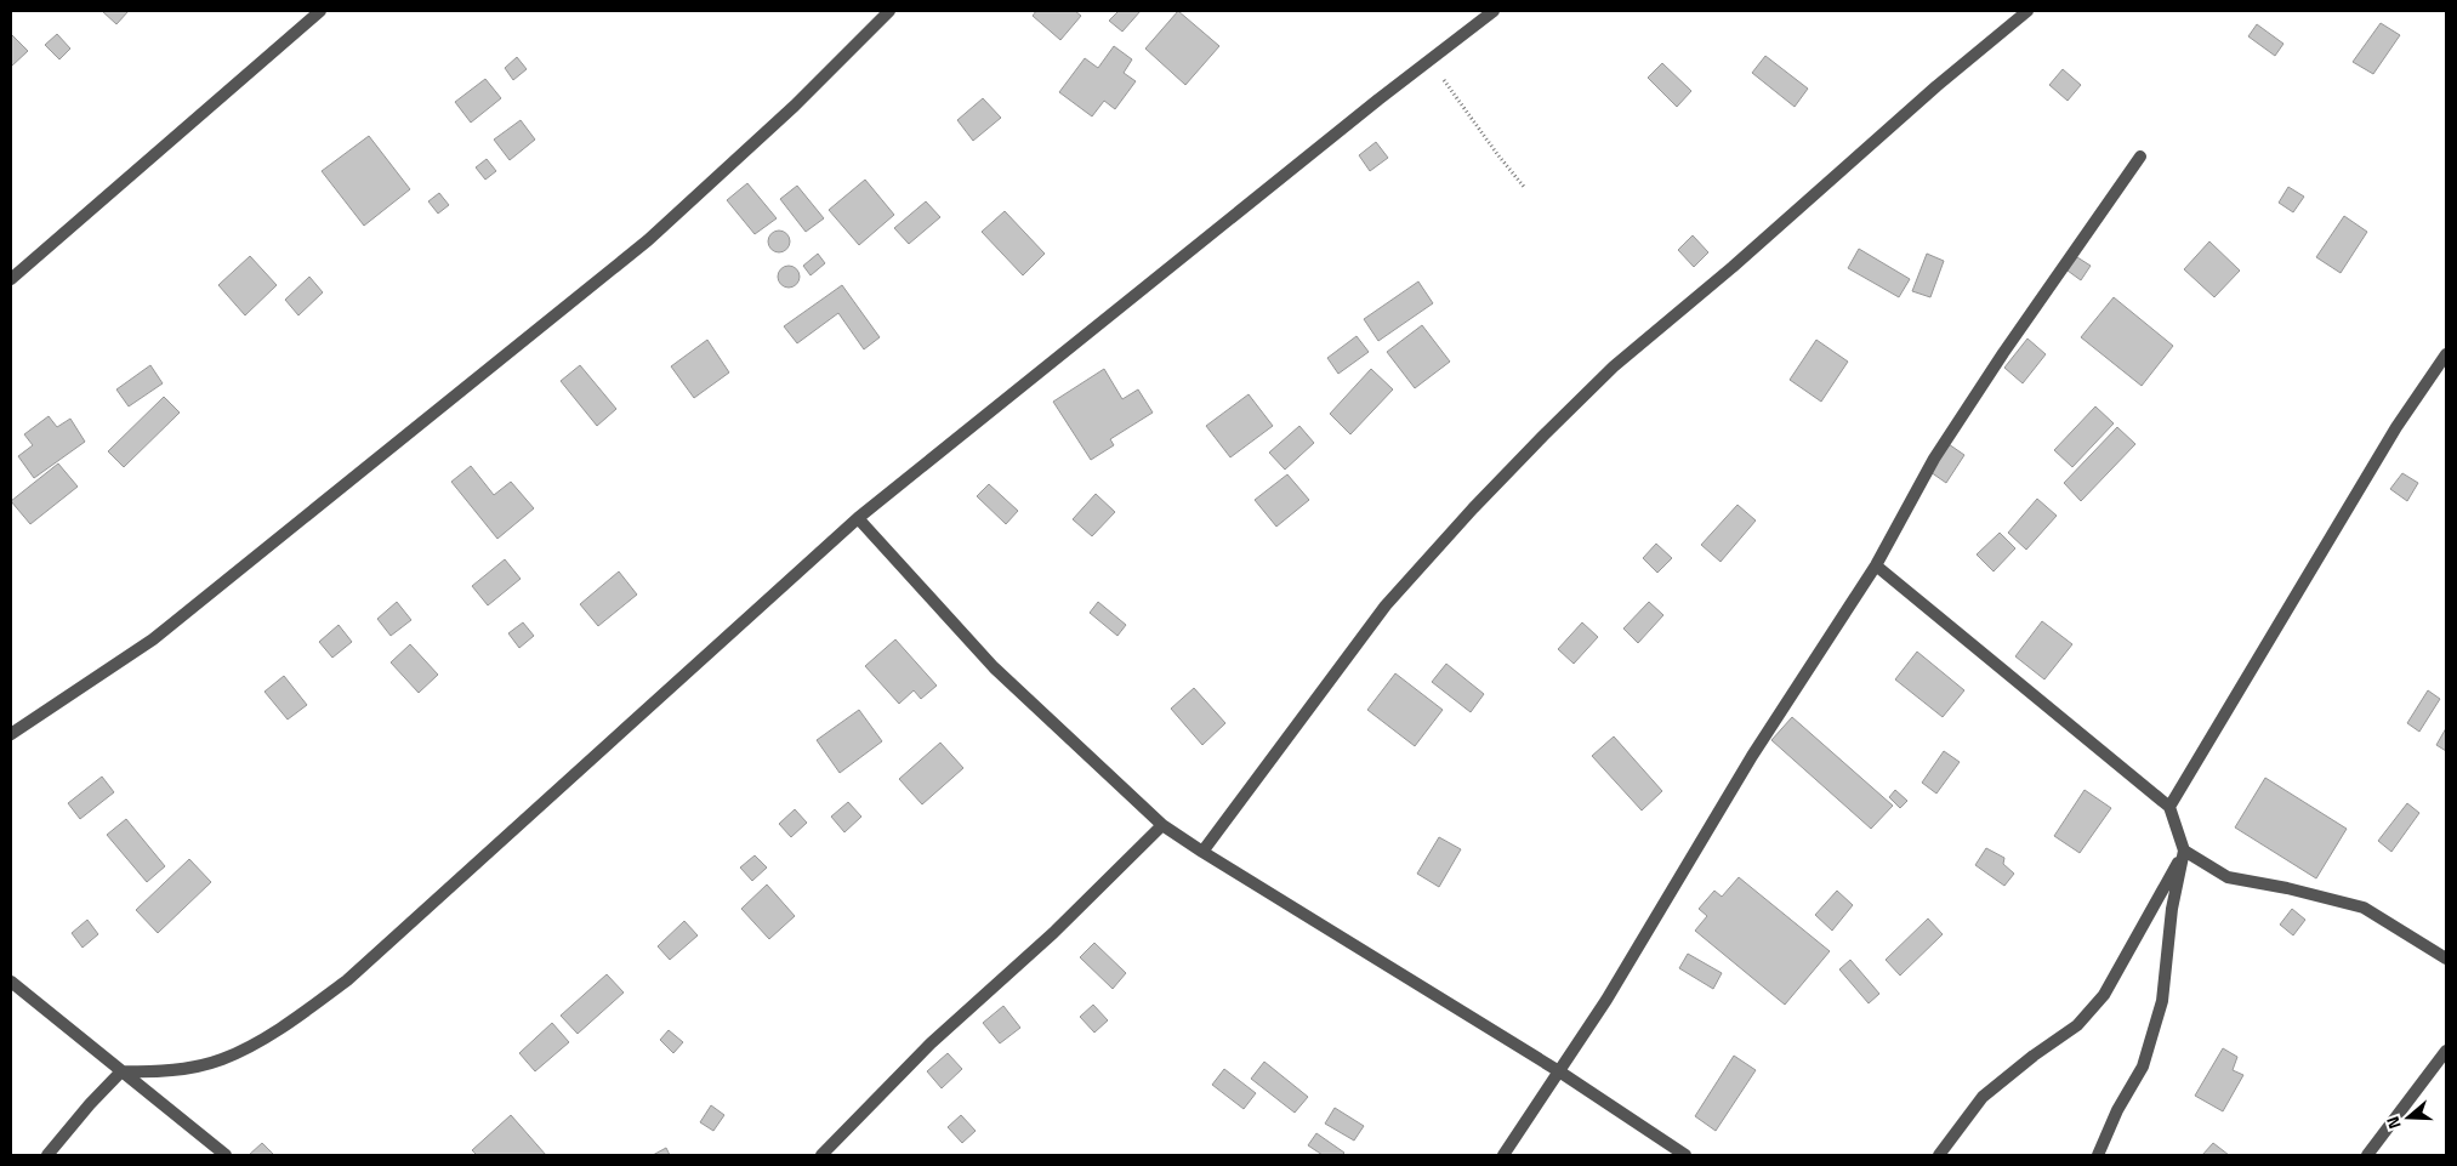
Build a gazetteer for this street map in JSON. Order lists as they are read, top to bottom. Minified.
{"north":"left"}
